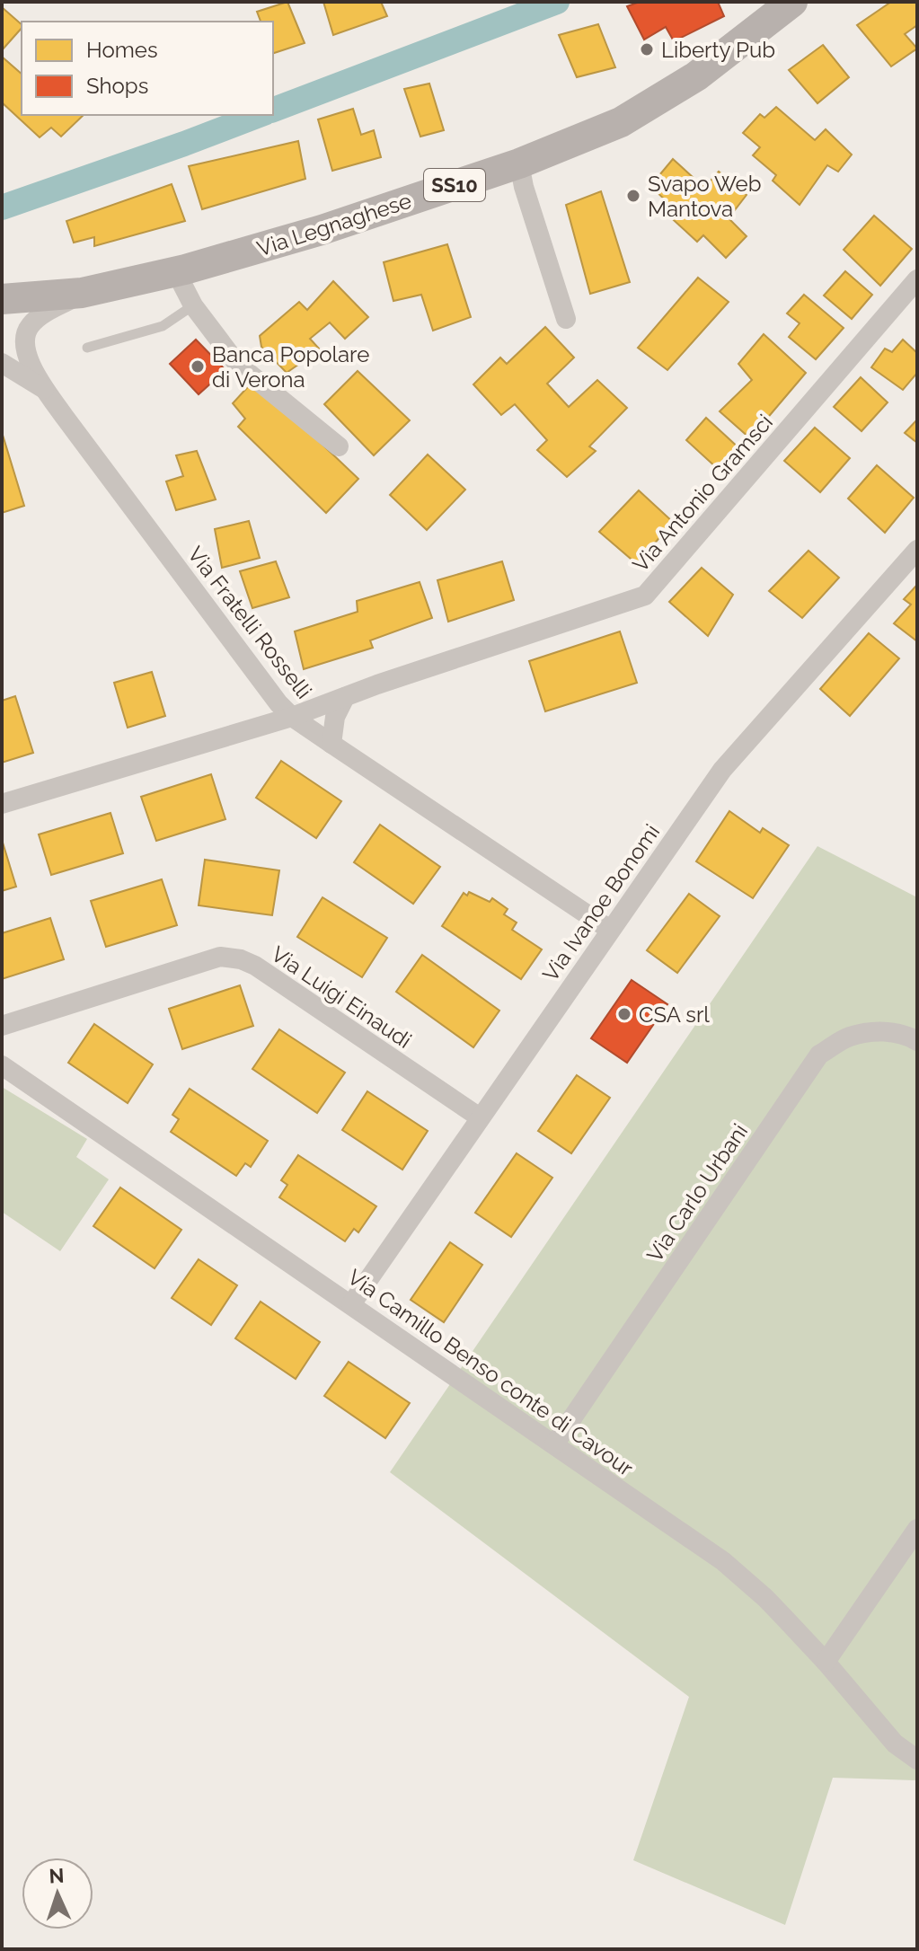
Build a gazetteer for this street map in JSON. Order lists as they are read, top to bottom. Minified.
{"streets":{"main road":["SS10","Via Legnaghese"],"street":["Via Antonio Gramsci","Via Fratelli Rosselli","Via Ivanoe Bonomi","Via Luigi Einaudi","Via Carlo Urbani","Via Camillo Benso conte di Cavour"]},"crossings":[["Via Legnaghese","Via Fratelli Rosselli"],["Via Antonio Gramsci","Via Fratelli Rosselli"],["Via Fratelli Rosselli","Via Ivanoe Bonomi"],["Via Ivanoe Bonomi","Via Luigi Einaudi"],["Via Ivanoe Bonomi","Via Camillo Benso conte di Cavour"],["Via Carlo Urbani","Via Camillo Benso conte di Cavour"]],"places":["Liberty Pub","Svapo Web Mantova","Banca Popolare di Verona","CSA srl"],"legend":["Homes","Shops"],"north":"top"}
